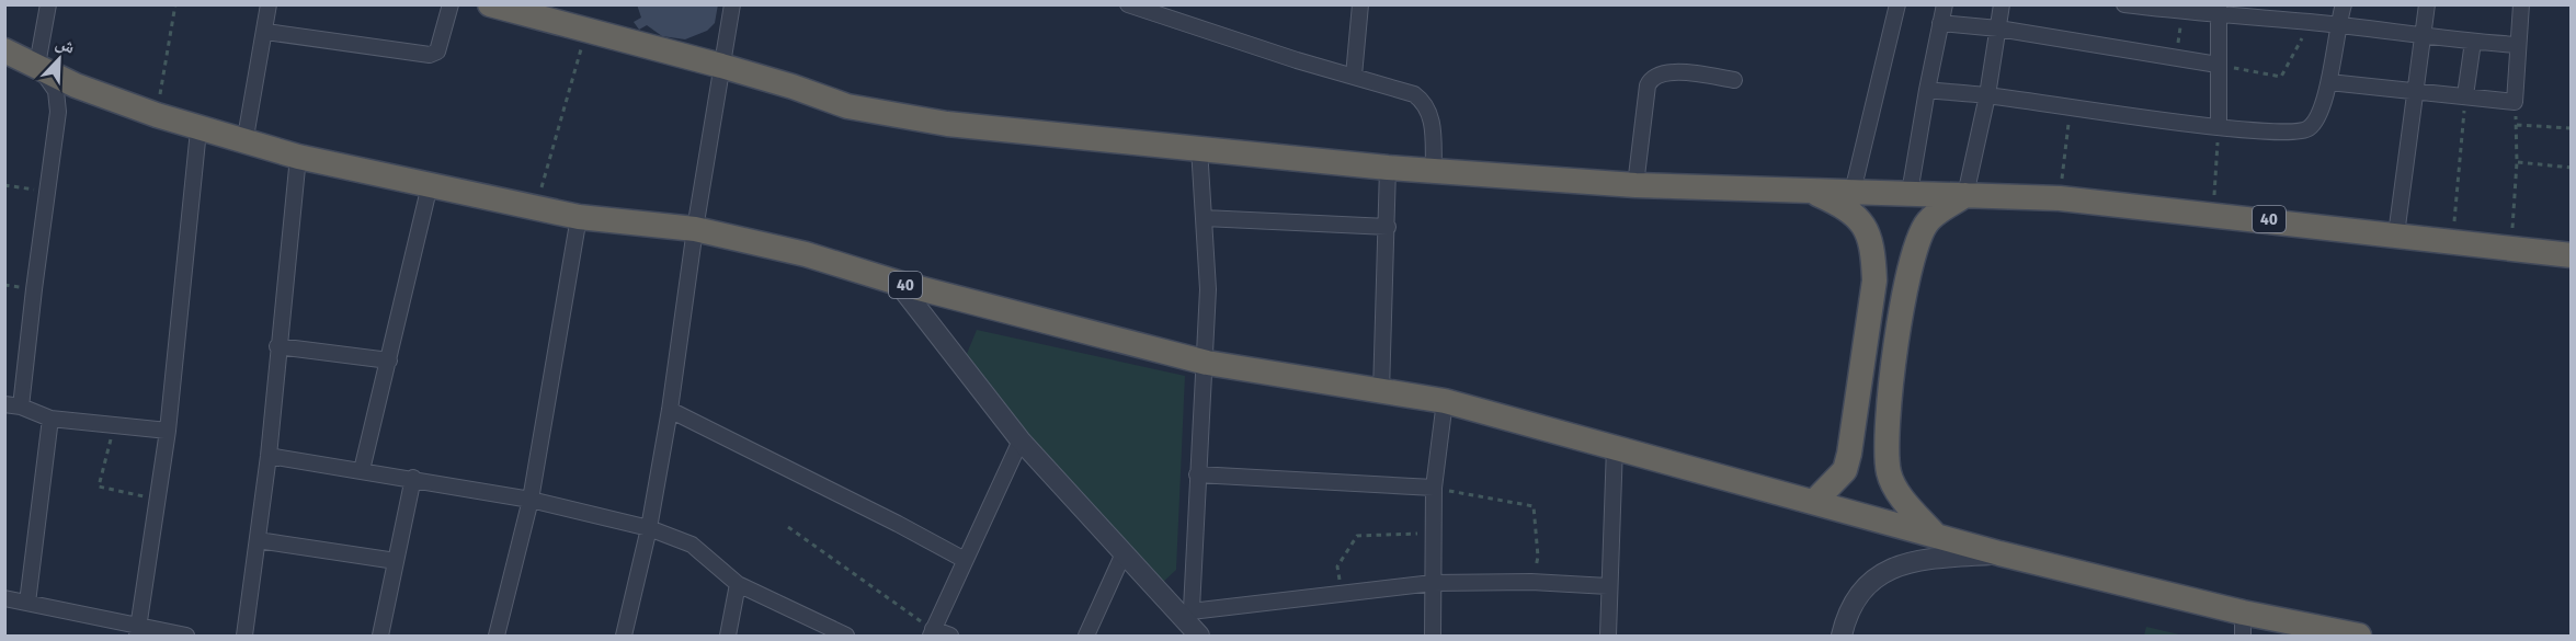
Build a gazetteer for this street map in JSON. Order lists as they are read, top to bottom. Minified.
{"streets":{"highway":["40"]},"north":"top right"}
